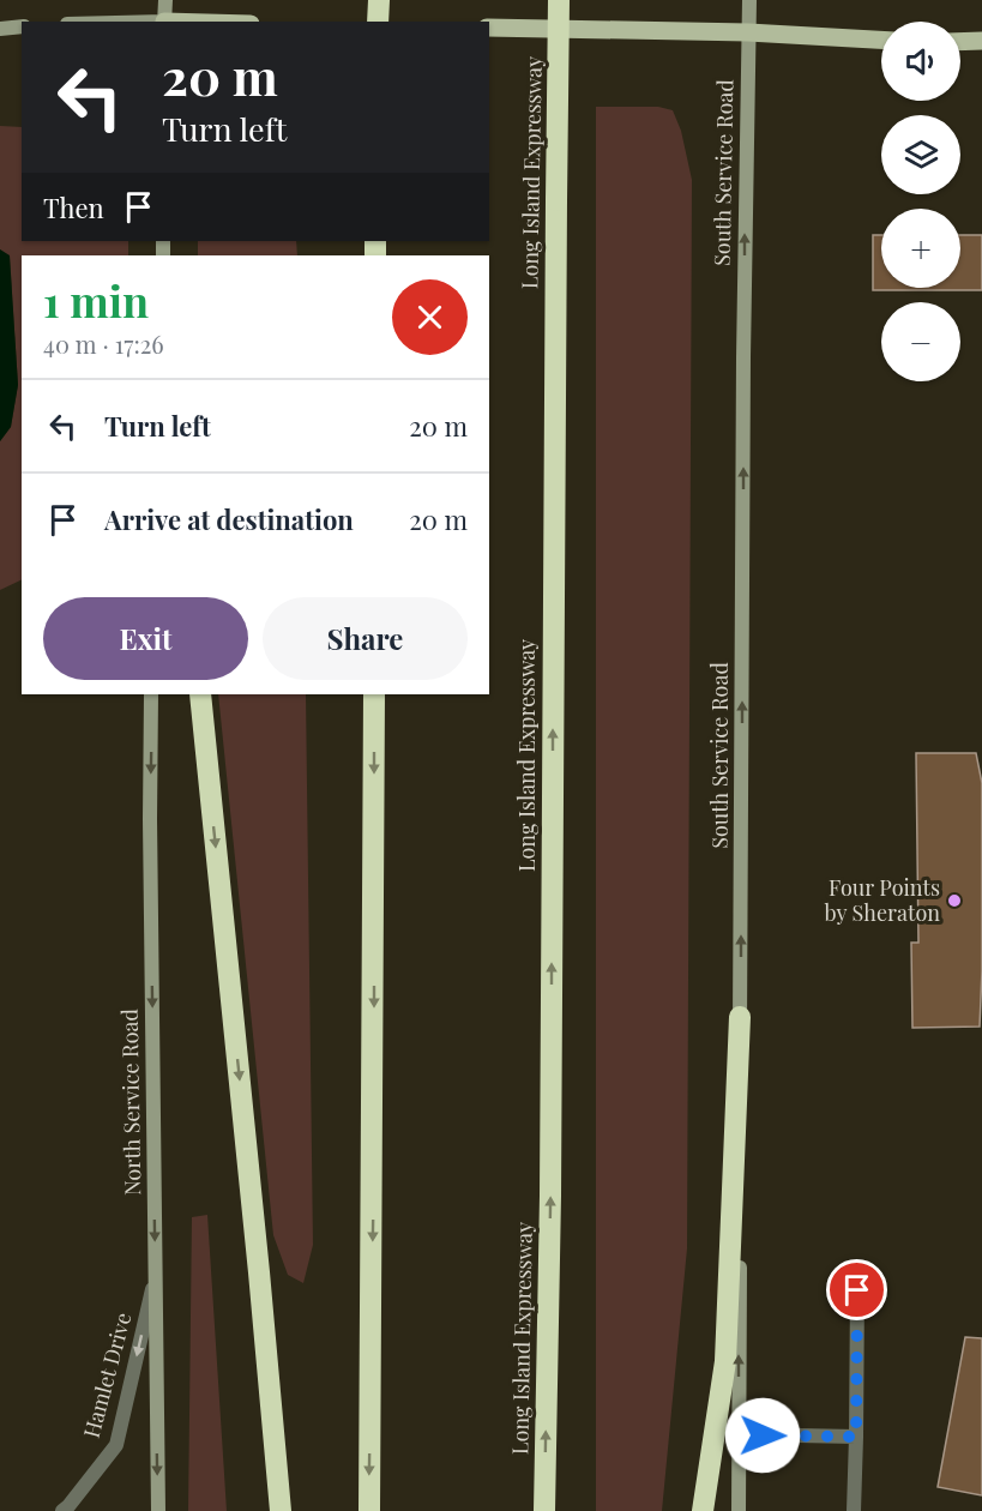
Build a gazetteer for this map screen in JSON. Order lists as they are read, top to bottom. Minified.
{"streets":{"highway":["Long Island Expressway"],"main road":["South Service Road","North Service Road"],"street":["Hamlet Drive"]},"crossings":[["North Service Road","Hamlet Drive"]],"one_way":["South Service Road","North Service Road","Hamlet Drive"],"places":["Four Points by Sheraton"],"page":{"map_buttons":["+","−"],"turn":["20 m","Turn left"],"then":"Then","heading":["1 min","40 m · 17:26"],"list":[{"name":"Turn left","value":"20 m"},{"name":"Arrive at destination","value":"20 m"}],"buttons":["Exit","Share"]}}
